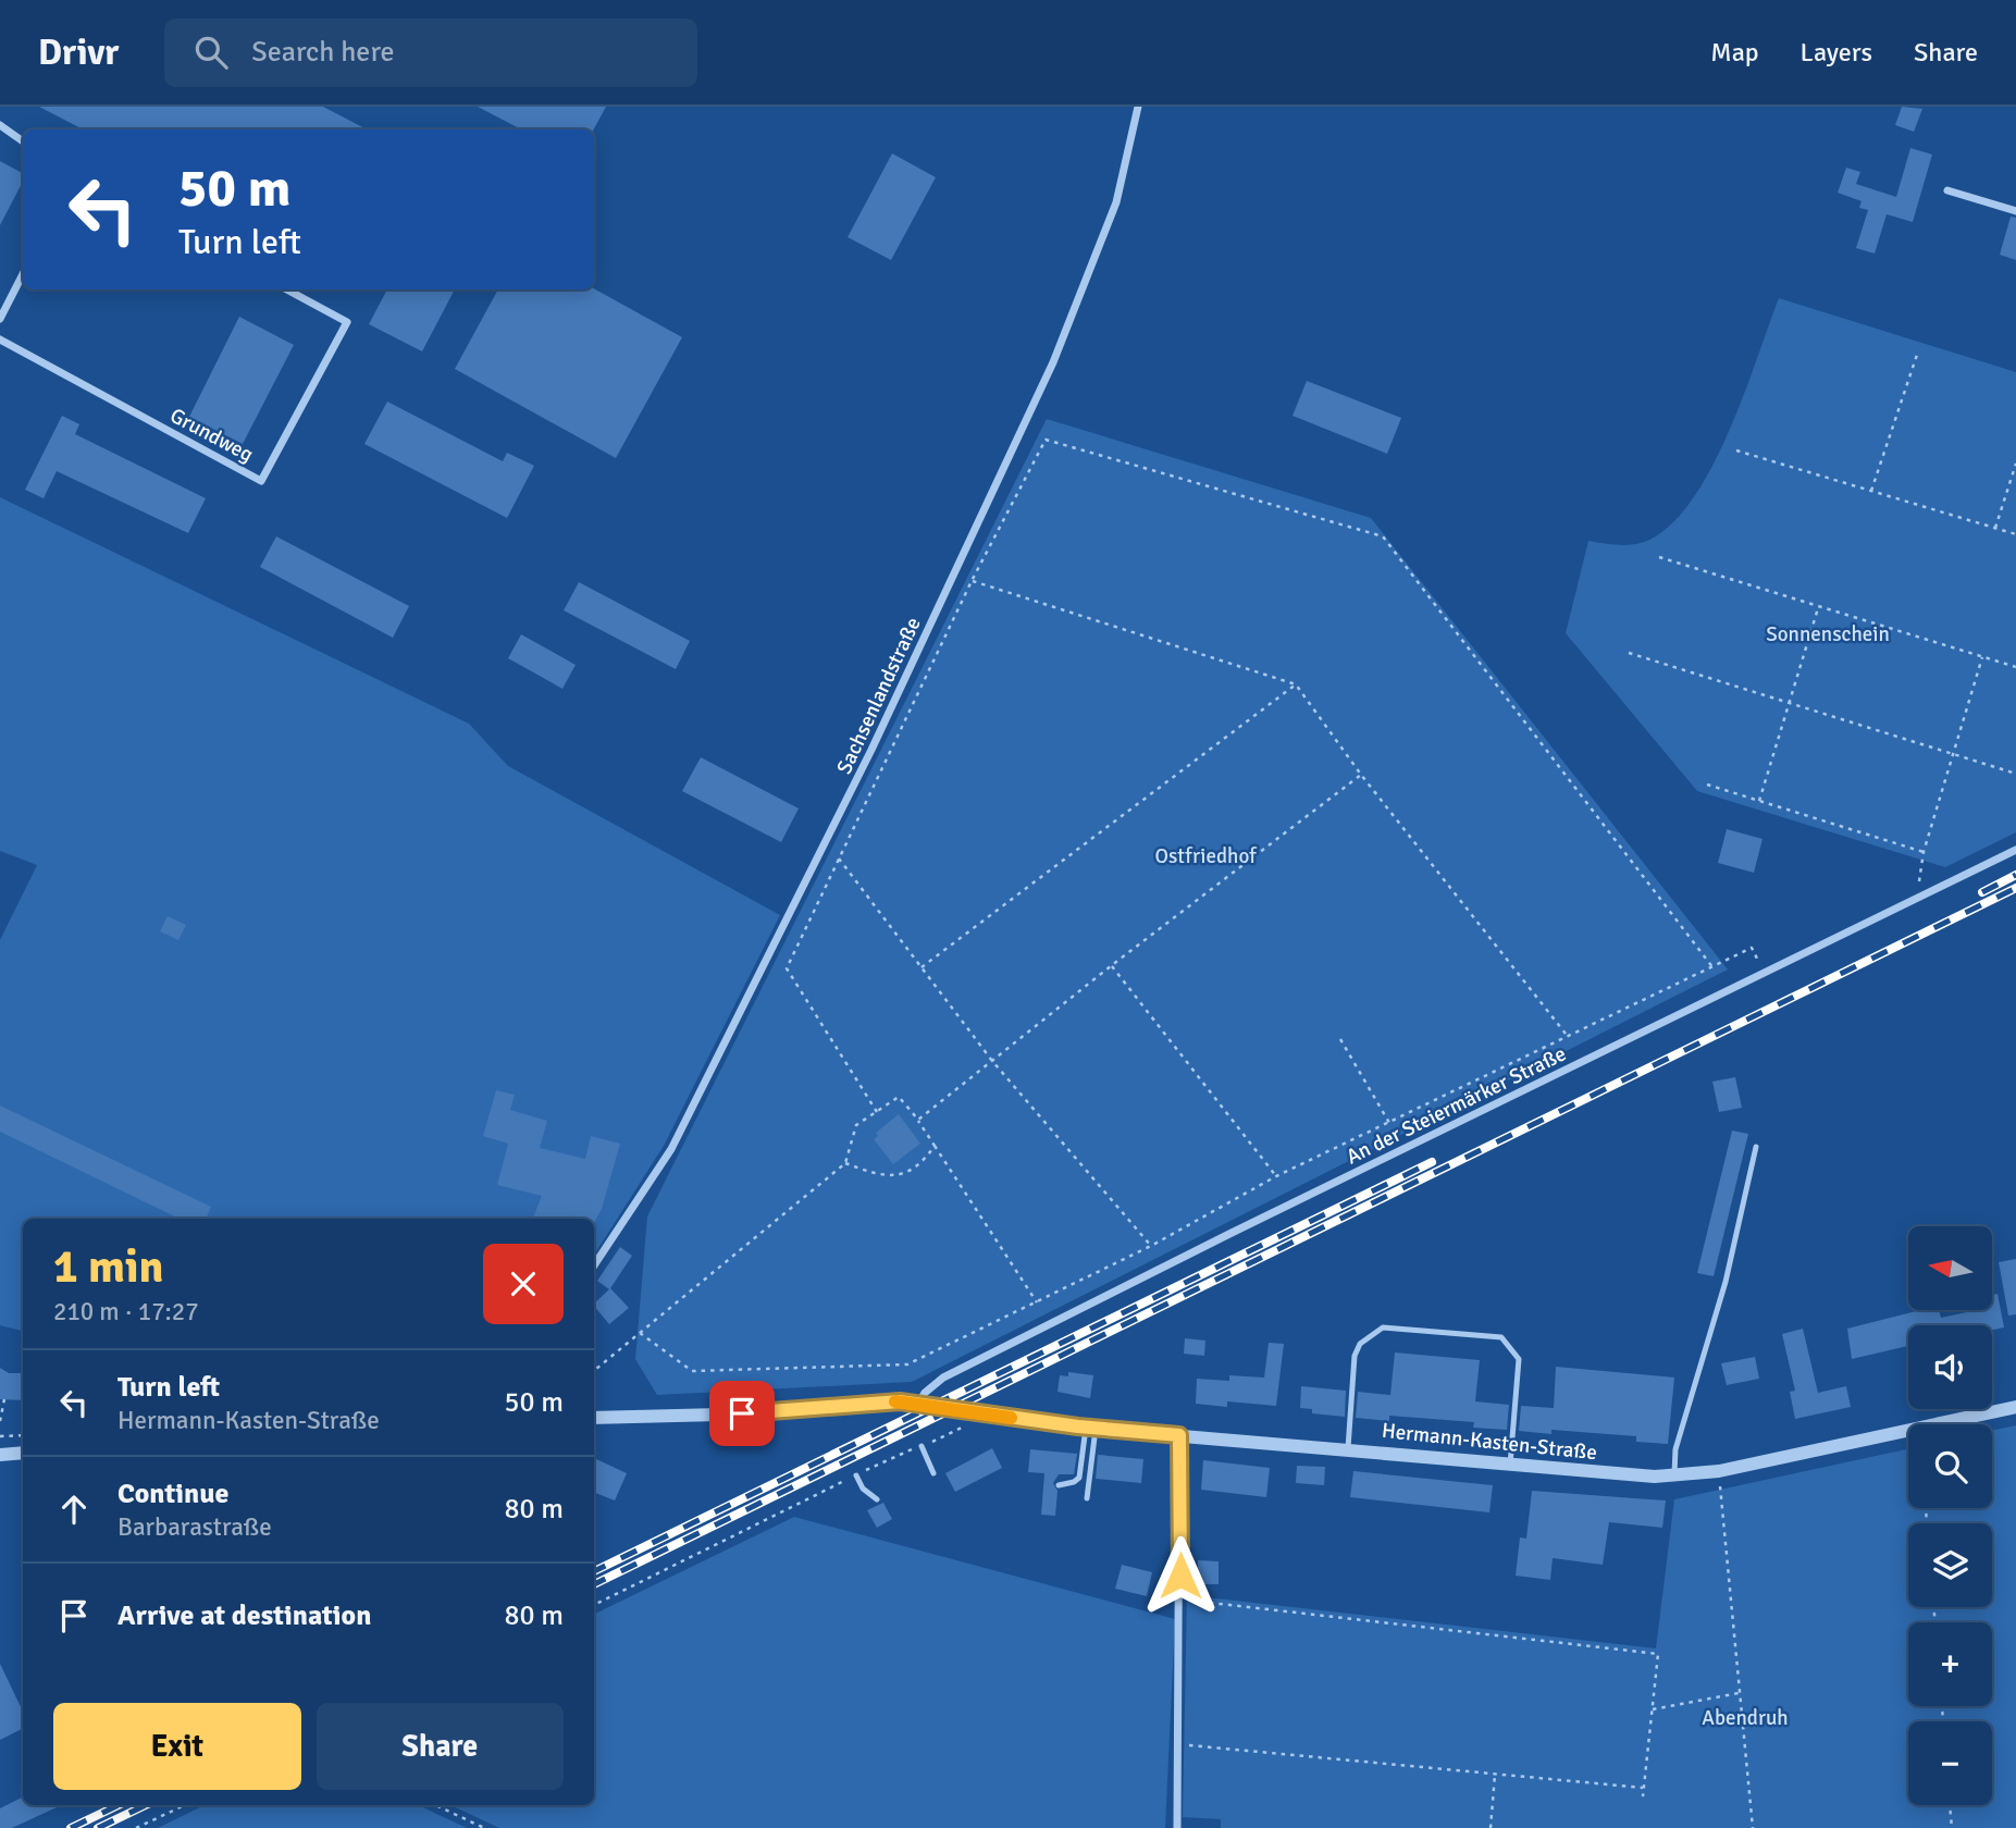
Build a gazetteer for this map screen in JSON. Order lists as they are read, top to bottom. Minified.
{"streets":{"street":["Grundweg","Sachsenlandstraße","An der Steiermärker Straße","Hermann-Kasten-Straße"]},"crossings":[["An der Steiermärker Straße","Hermann-Kasten-Straße"]],"parks":["Sonnenschein","Ostfriedhof","Abendruh"],"north":"left","page":{"header":"Drivr","search":"Search here","nav":["Map","Layers","Share"],"turn":["50 m","Turn left"],"heading":["1 min","210 m · 17:27"],"map_buttons":["+","−"],"list":[{"name":"Turn left","note":"Hermann-Kasten-Straße","value":"50 m"},{"name":"Continue","note":"Barbarastraße","value":"80 m"},{"name":"Arrive at destination","value":"80 m"}],"buttons":["Exit","Share"]}}
